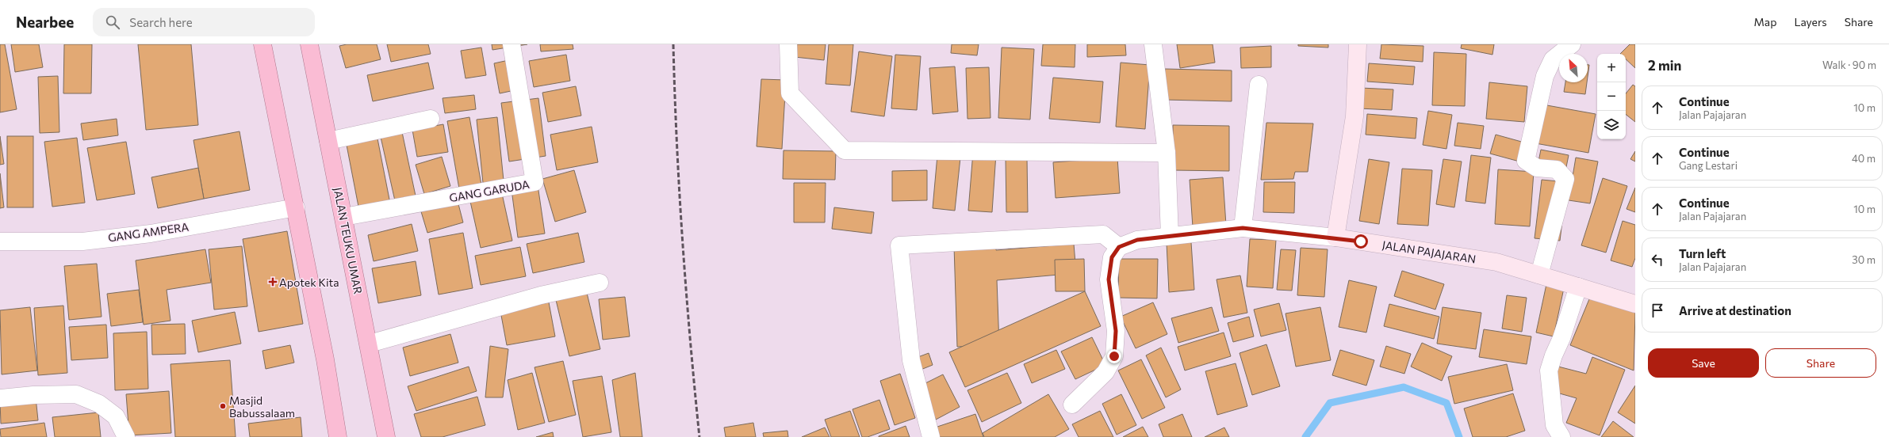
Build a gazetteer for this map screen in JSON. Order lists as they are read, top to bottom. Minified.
{"streets":{"highway":["JALAN TEUKU UMAR"],"main road":["JALAN PAJAJARAN"],"street":["GANG GARUDA","GANG AMPERA"]},"crossings":[["GANG GARUDA","JALAN TEUKU UMAR"]],"places":{"health":["Apotek Kita"],"other":["Masjid Babussalaam"]},"north":"top left","page":{"header":"Nearbee","search":"Search here","nav":["Map","Layers","Share"],"heading":["2 min","Walk · 90 m"],"map_buttons":["+","−"],"list":[["Continue","Jalan Pajajaran","10 m"],["Continue","Gang Lestari","40 m"],["Continue","Jalan Pajajaran","10 m"],["Turn left","Jalan Pajajaran","30 m"],"Arrive at destination"],"buttons":["Save","Share"]}}
